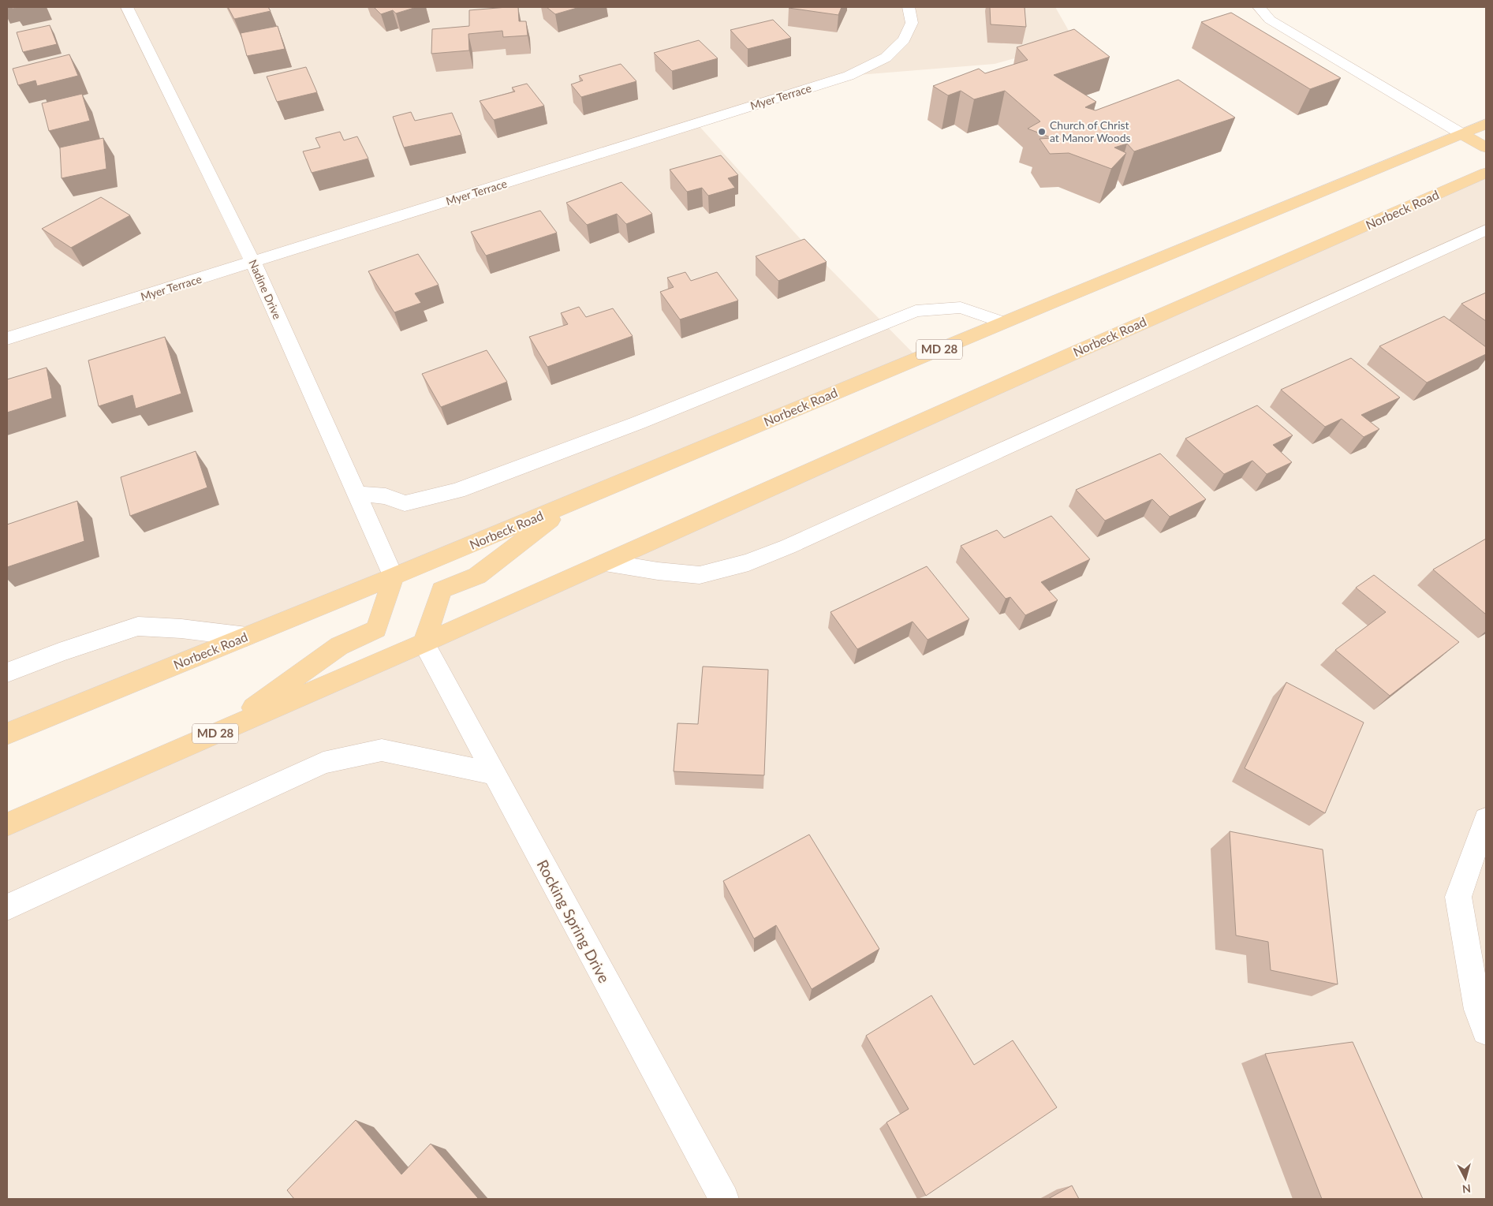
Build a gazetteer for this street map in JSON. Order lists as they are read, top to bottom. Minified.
{"streets":{"main road":["Norbeck Road","MD 28"],"street":["Myer Terrace","Nadine Drive","Rocking Spring Drive"]},"crossings":[["Myer Terrace","Nadine Drive"],["Norbeck Road","Nadine Drive"],["Norbeck Road","Rocking Spring Drive"]],"places":["Church of Christ at Manor Woods"],"north":"bottom"}
